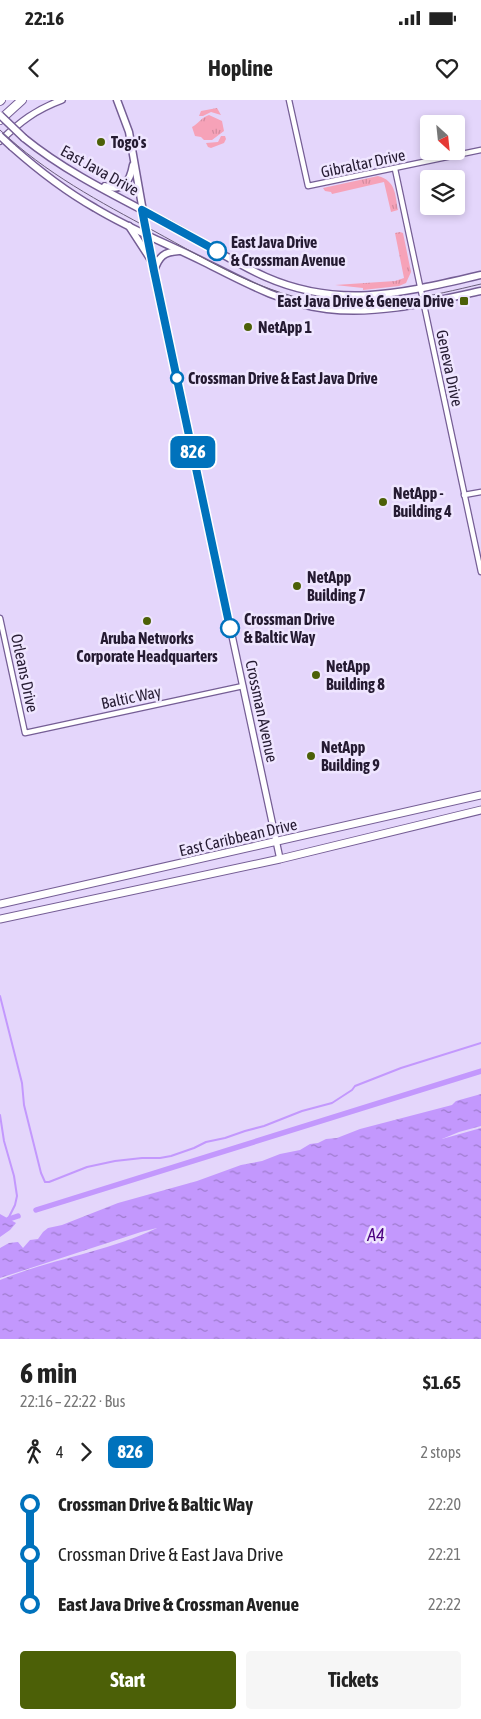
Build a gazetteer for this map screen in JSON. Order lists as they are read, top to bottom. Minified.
{"streets":{"main road":["East Java Drive","Crossman Avenue","East Caribbean Drive"],"street":["Gibraltar Drive","Geneva Drive","Orleans Drive","Baltic Way"]},"crossings":[["Gibraltar Drive","Geneva Drive"],["East Java Drive","Geneva Drive"],["East Java Drive","Crossman Avenue"],["Orleans Drive","Baltic Way"],["Baltic Way","Crossman Avenue"],["Crossman Avenue","East Caribbean Drive"]],"water":["A4"],"places":{"other":["Togo's","East Java Drive & Crossman Avenue","NetApp 1","Crossman Drive & East Java Drive","NetApp - Building 4","NetApp Building 7","Aruba Networks Corporate Headquarters","Crossman Drive & Baltic Way","NetApp Building 8","NetApp Building 9"],"transit":["East Java Drive & Geneva Drive"]},"lines":["bus line 826"],"north":"bottom right","page":{"status":"22:16","header":"Hopline","on_map":"826","heading":["6 min","22:16 – 22:22 · Bus","$1.65"],"legs":["4","826","2 stops"],"list":[{"name":"Crossman Drive & Baltic Way","value":"22:20"},{"name":"Crossman Drive & East Java Drive","value":"22:21"},{"name":"East Java Drive & Crossman Avenue","value":"22:22"}],"buttons":["Start","Tickets"]}}
